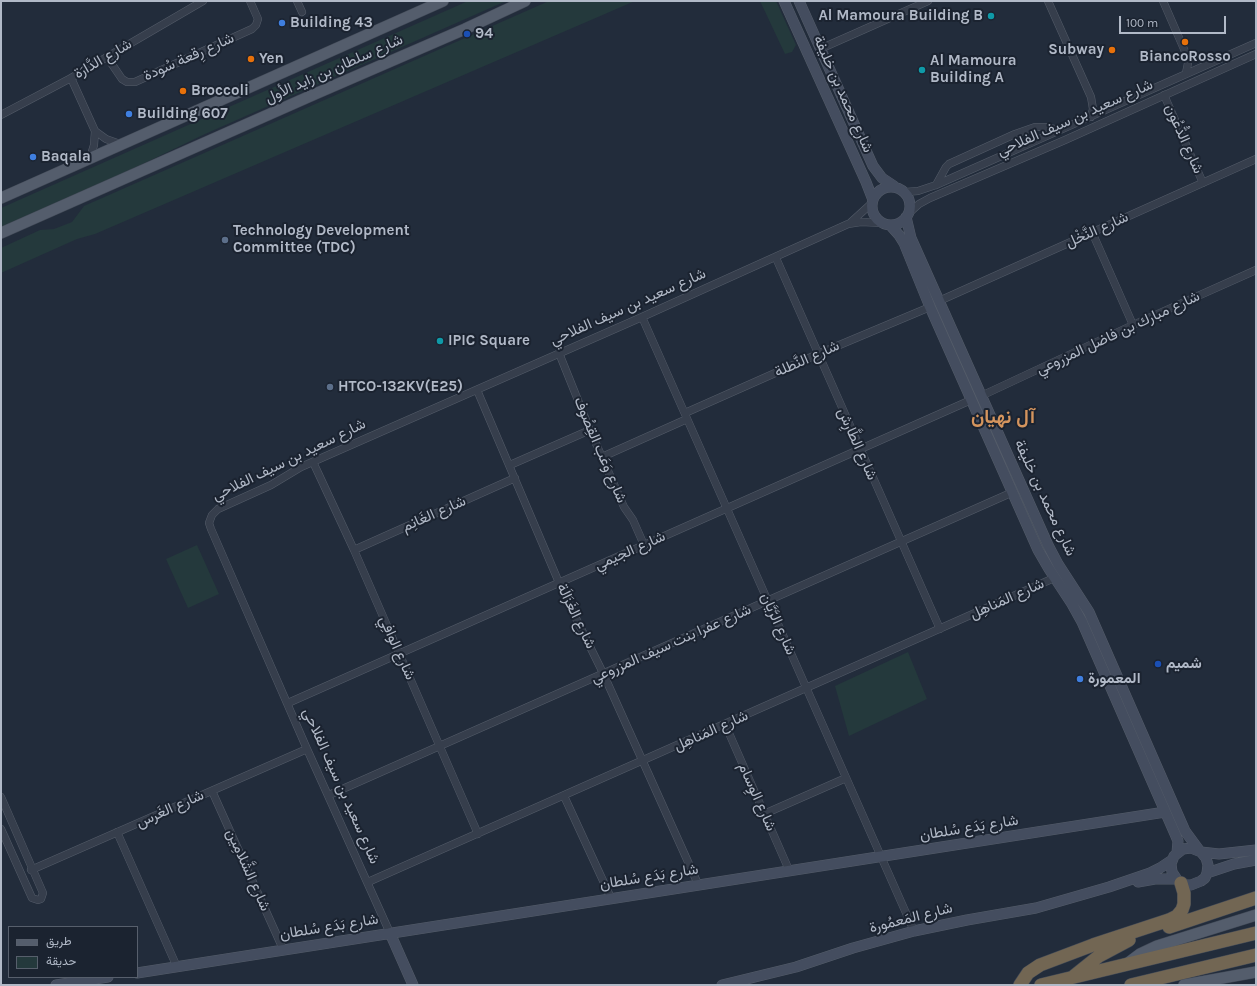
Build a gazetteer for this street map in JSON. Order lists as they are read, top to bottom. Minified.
{"streets":{"main road":["شارع سلطان بن زايد الأول","شارع محمد بن خليفة","شارع سعيد بن سيف الفلاحي","شارع بَدَع سُلطان","شارع المَعمُورة"],"street":["شارع رِقعة سُودة","شارع الدَّارَة","شارع الدُّعُون","شارع النَّخْل","شارع مبارك بن فاضل المزروعي","شارع النَّطلة","شارع الطَّارِش","شارع وَعَب القِصُوف","شارع الغَانِم","شارع الجيمي","شارع المَناهِل","شارع الغَزَالَة","شارع الرَّيَّان","شارع عفرا بنت سيف المزروعي","شارع الوافِي","شارع الوِسام","شارع الغَرس","شارع الشَّلامِين"]},"crossings":[["شارع رِقعة سُودة","شارع الدَّارَة"],["شارع محمد بن خليفة","شارع سعيد بن سيف الفلاحي"],["شارع محمد بن خليفة","شارع النَّخْل"],["شارع محمد بن خليفة","شارع مبارك بن فاضل المزروعي"],["شارع محمد بن خليفة","شارع النَّطلة"],["شارع محمد بن خليفة","شارع الجيمي"],["شارع محمد بن خليفة","شارع المَناهِل"],["شارع محمد بن خليفة","شارع عفرا بنت سيف المزروعي"],["شارع محمد بن خليفة","شارع بَدَع سُلطان"],["شارع محمد بن خليفة","شارع المَعمُورة"],["شارع سعيد بن سيف الفلاحي","شارع الدُّعُون"],["شارع سعيد بن سيف الفلاحي","شارع الطَّارِش"],["شارع سعيد بن سيف الفلاحي","شارع وَعَب القِصُوف"],["شارع سعيد بن سيف الفلاحي","شارع الجيمي"],["شارع سعيد بن سيف الفلاحي","شارع المَناهِل"],["شارع سعيد بن سيف الفلاحي","شارع الغَزَالَة"],["شارع سعيد بن سيف الفلاحي","شارع الرَّيَّان"],["شارع سعيد بن سيف الفلاحي","شارع عفرا بنت سيف المزروعي"],["شارع سعيد بن سيف الفلاحي","شارع الوافِي"],["شارع سعيد بن سيف الفلاحي","شارع الغَرس"],["شارع سعيد بن سيف الفلاحي","شارع بَدَع سُلطان"],["شارع الدُّعُون","شارع النَّخْل"],["شارع النَّخْل","شارع النَّطلة"],["شارع النَّطلة","شارع الطَّارِش"],["شارع النَّطلة","شارع وَعَب القِصُوف"],["شارع النَّطلة","شارع الرَّيَّان"],["شارع الطَّارِش","شارع الجيمي"],["شارع الطَّارِش","شارع المَناهِل"],["شارع الطَّارِش","شارع عفرا بنت سيف المزروعي"],["شارع وَعَب القِصُوف","شارع الجيمي"],["شارع الغَانِم","شارع الغَزَالَة"],["شارع الغَانِم","شارع الوافِي"],["شارع الجيمي","شارع الغَزَالَة"],["شارع الجيمي","شارع الرَّيَّان"],["شارع الجيمي","شارع الوافِي"],["شارع المَناهِل","شارع الغَزَالَة"],["شارع المَناهِل","شارع الرَّيَّان"],["شارع المَناهِل","شارع الوافِي"],["شارع المَناهِل","شارع الوِسام"],["شارع الغَزَالَة","شارع عفرا بنت سيف المزروعي"],["شارع الغَزَالَة","شارع بَدَع سُلطان"],["شارع الرَّيَّان","شارع عفرا بنت سيف المزروعي"],["شارع الرَّيَّان","شارع بَدَع سُلطان"],["شارع الرَّيَّان","شارع المَعمُورة"],["شارع عفرا بنت سيف المزروعي","شارع الوافِي"],["شارع الوِسام","شارع بَدَع سُلطان"],["شارع الغَرس","شارع الشَّلامِين"],["شارع بَدَع سُلطان","شارع الشَّلامِين"]],"districts":["آل نهيان"],"places":["Al Mamoura Building B","Building 43","94","BiancoRosso","Subway","Yen","Al Mamoura Building A","Broccoli","Building 607","Baqala","Technology Development Committee (TDC)","IPIC Square","HTCO-132KV(E25)","شميم","المعمورة"],"legend":["طريق","حديقة"],"scale_bar":"100 m"}
